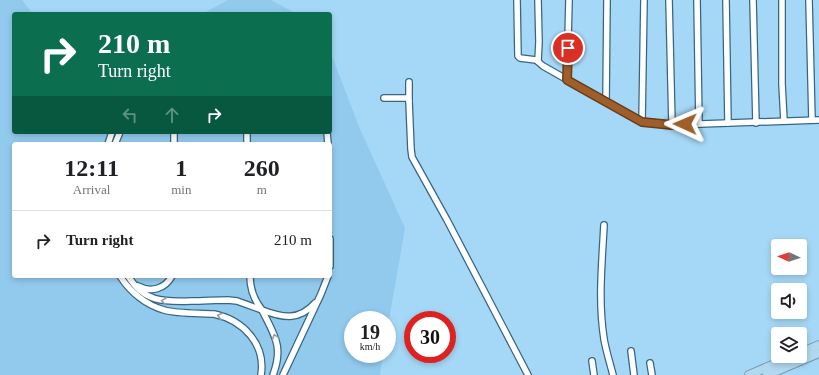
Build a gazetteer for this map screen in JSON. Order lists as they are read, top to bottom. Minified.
{"north":"left","page":{"turn":["210 m","Turn right"],"eta":["12:11","Arrival","1","min","260","m"],"list":[{"name":"Turn right","value":"210 m"}],"speed":"19 km/h","limit":"30"}}
